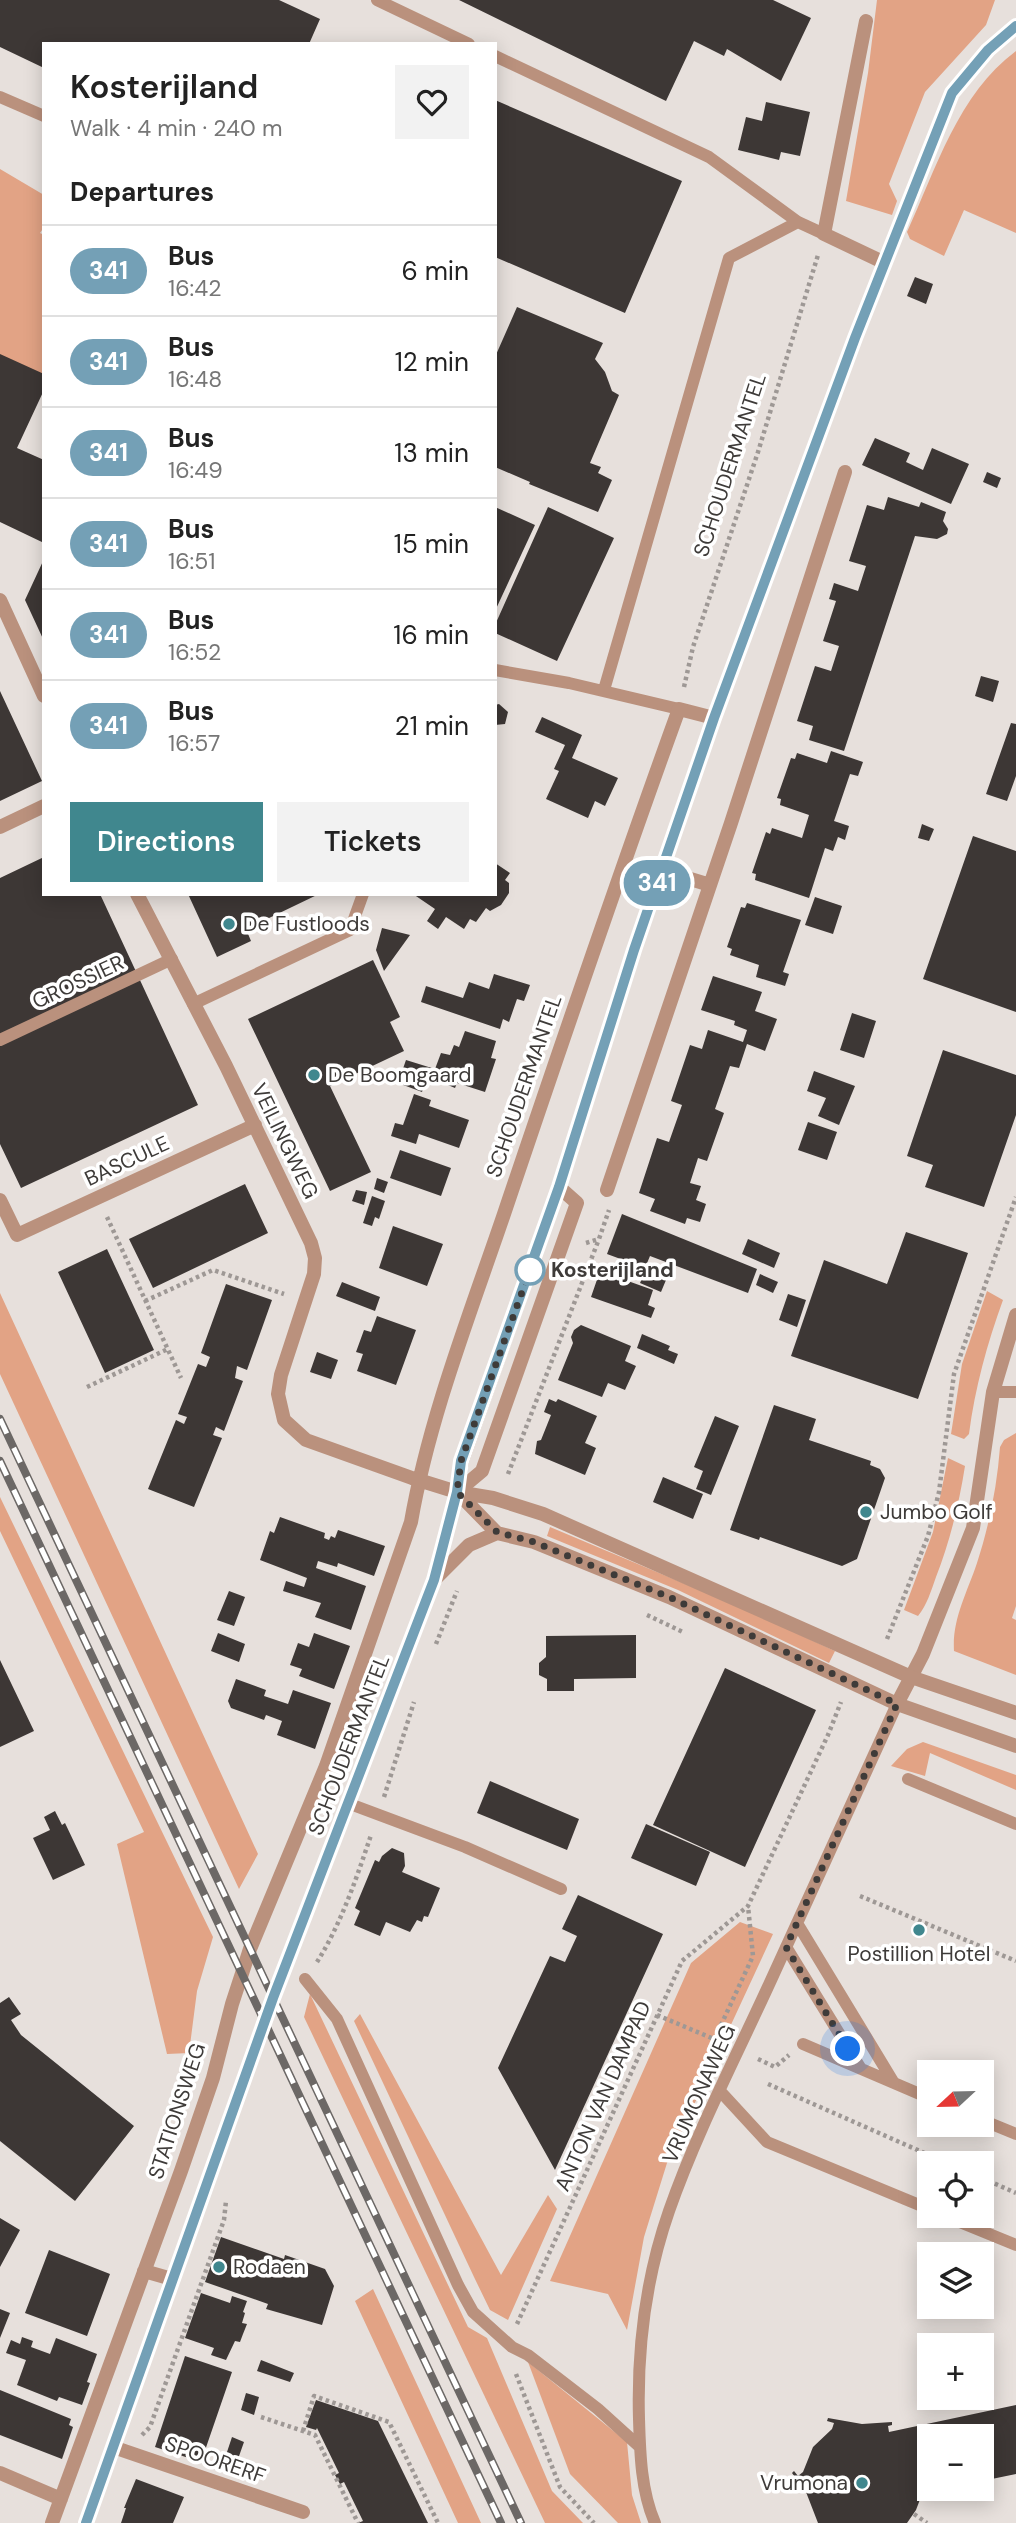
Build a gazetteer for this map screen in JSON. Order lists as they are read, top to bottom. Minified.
{"streets":{"street":["SCHOUDERMANTEL","VEILINGWEG","BASCULE","STATIONSWEG","SPOORERF"],"lane":["GROSSIER","VRUMONAWEG"],"path":["ANTON VAN DAMPAD"]},"crossings":[["SCHOUDERMANTEL","VEILINGWEG"],["SCHOUDERMANTEL","STATIONSWEG"],["GROSSIER","VEILINGWEG"],["VEILINGWEG","BASCULE"]],"places":["De Fustloods","De Boomgaard","Kosterijland","Jumbo Golf","Postillion Hotel","Rodaen","Vrumona"],"lines":["bus line 341"],"north":"left","page":{"on_map":"341","heading":[["Kosterijland","Walk · 4 min · 240 m"],"Departures"],"list":[{"mark":"341","name":"Bus","note":"16:42","value":"6 min"},{"mark":"341","name":"Bus","note":"16:48","value":"12 min"},{"mark":"341","name":"Bus","note":"16:49","value":"13 min"},{"mark":"341","name":"Bus","note":"16:51","value":"15 min"},{"mark":"341","name":"Bus","note":"16:52","value":"16 min"},{"mark":"341","name":"Bus","note":"16:57","value":"21 min"}],"buttons":["Directions","Tickets"],"map_buttons":["+","−"]}}
